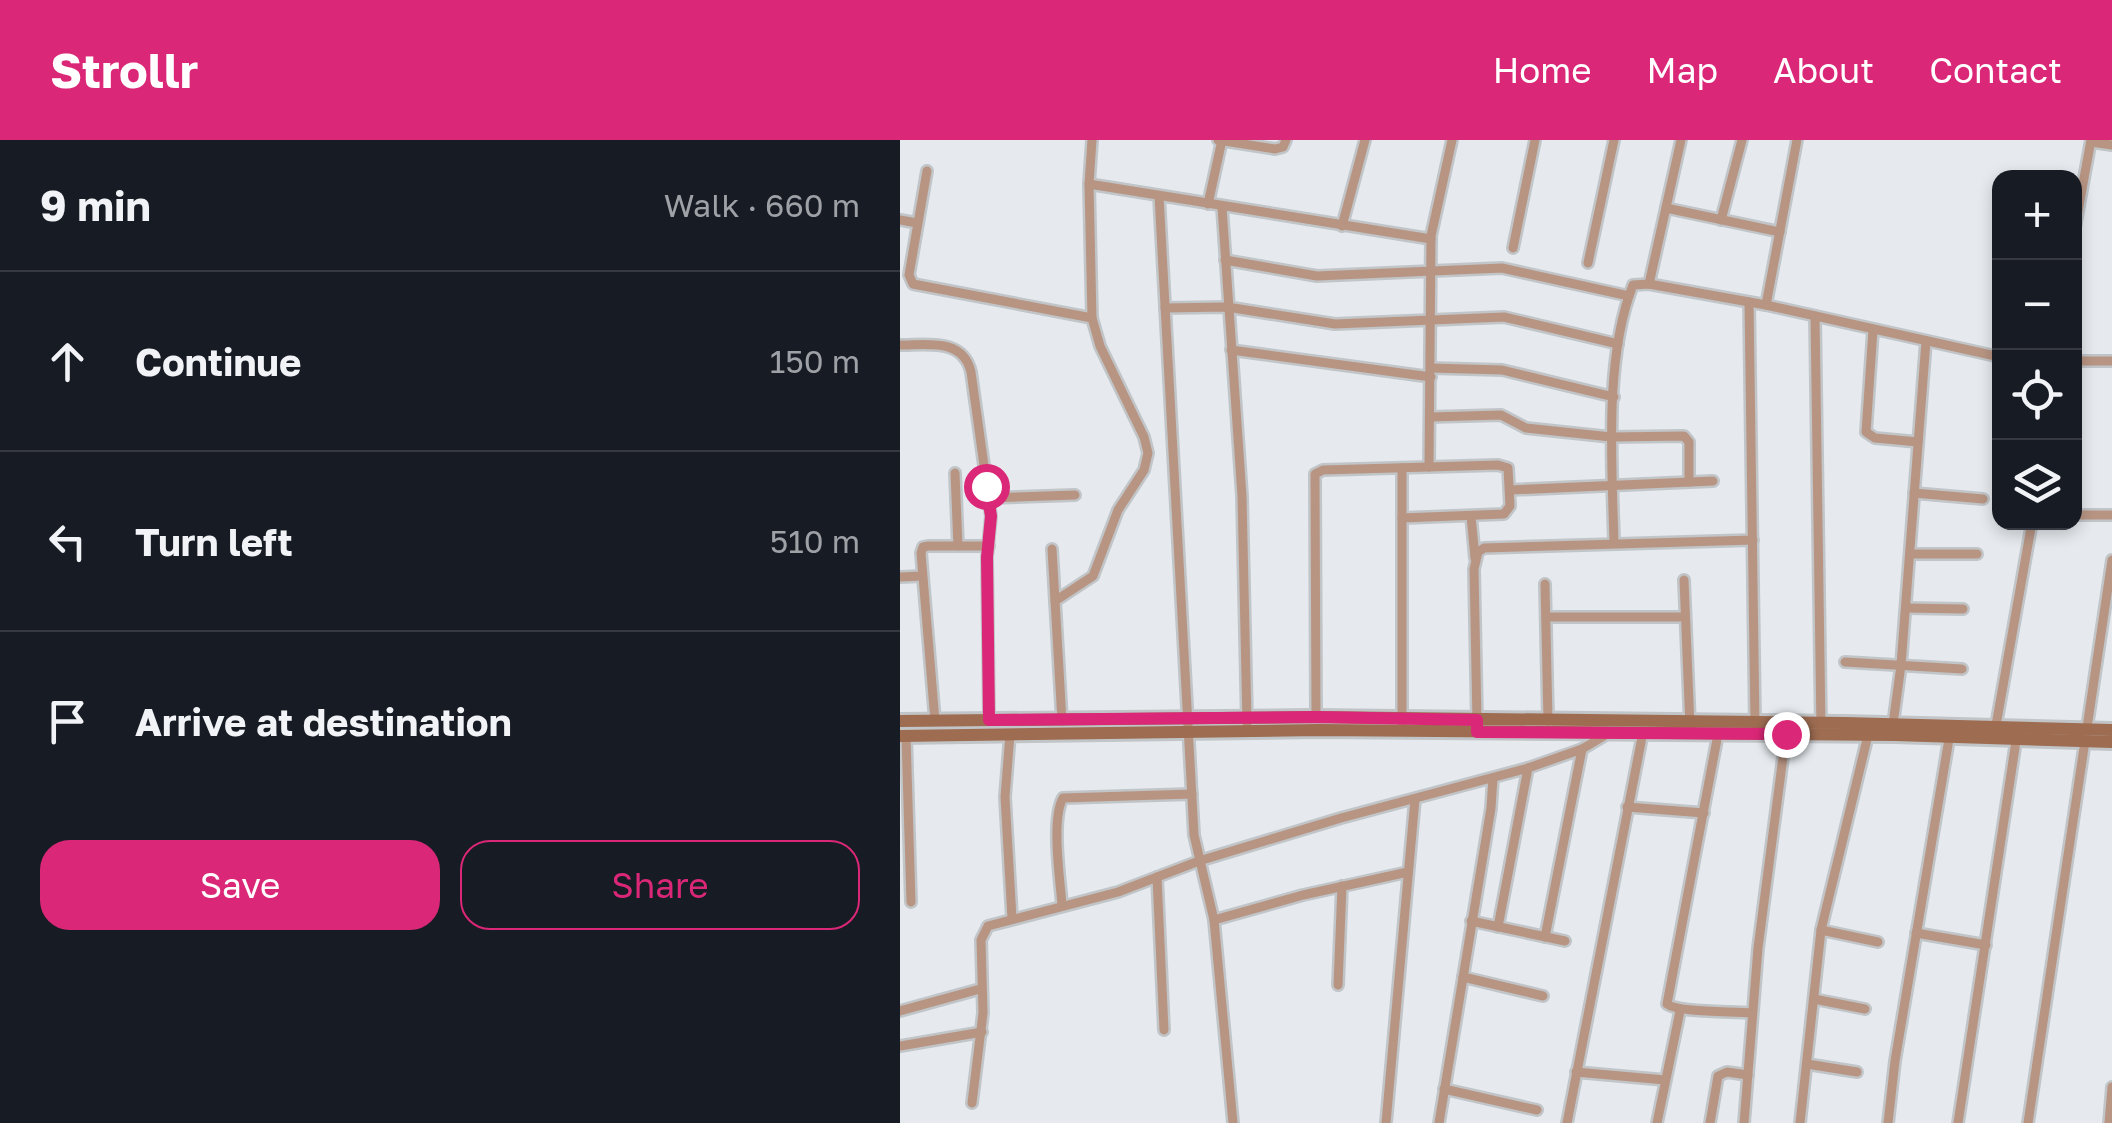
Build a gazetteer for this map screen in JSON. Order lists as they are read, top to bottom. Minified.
{"page":{"header":"Strollr","nav":["Home","Map","About","Contact"],"heading":["9 min","Walk · 660 m"],"map_buttons":["+","−"],"list":[["Continue","150 m"],["Turn left","510 m"],"Arrive at destination"],"buttons":["Save","Share"]}}
